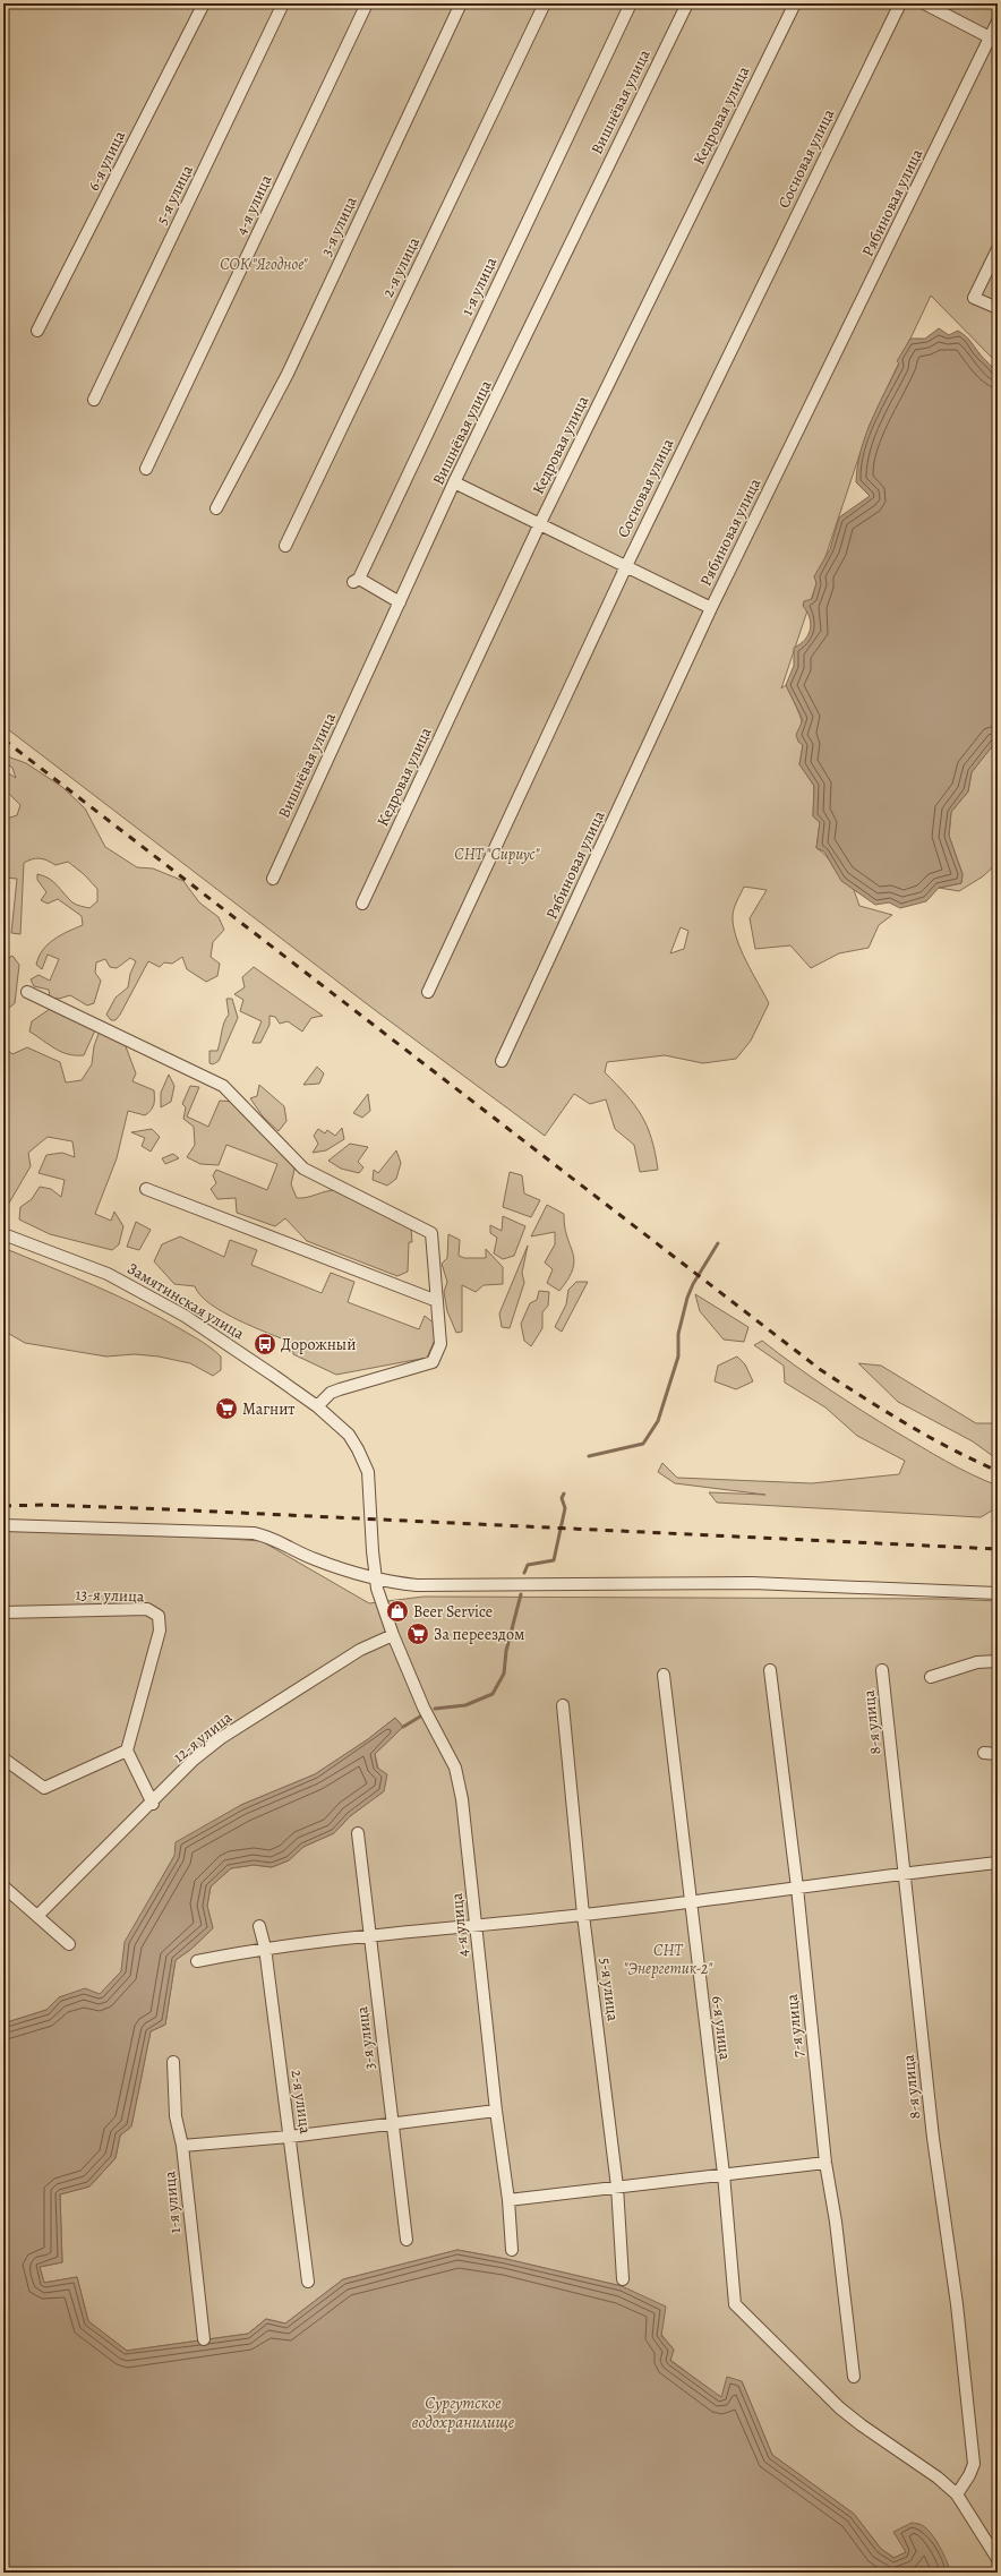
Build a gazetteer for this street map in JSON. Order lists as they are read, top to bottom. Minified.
{"streets":{"street":["Вишнёвая улица","Кедровая улица","Сосновая улица","6-я улица","5-я улица","Рябиновая улица","4-я улица","3-я улица","2-я улица","1-я улица","Замятинская улица","13-я улица","8-я улица","12-я улица","7-я улица"]},"crossings":[["Вишнёвая улица","1-я улица"],["6-я улица","8-я улица"],["4-я улица","Замятинская улица"],["4-я улица","12-я улица"]],"water":["Сургутское водохранилище"],"parks":["СОК \"Ягодное\"","СНТ \"Сириус\"","СHТ \"Энергетик-2\""],"places":{"bus stop":["Дорожный"],"supermarket":["Магнит","За переездом"],"shop":["Beer Service"]}}
